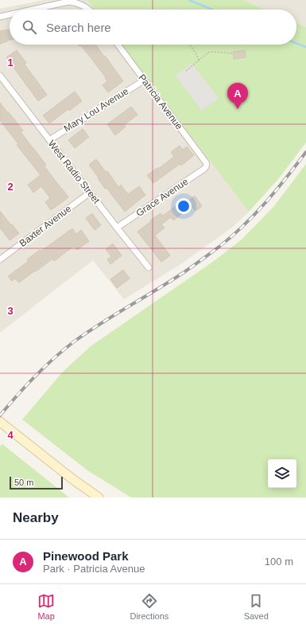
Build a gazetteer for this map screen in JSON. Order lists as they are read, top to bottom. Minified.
{"streets":{"street":["Patricia Avenue","Mary Lou Avenue","West Radio Street","Grace Avenue","Baxter Avenue"]},"crossings":[["Patricia Avenue","Mary Lou Avenue"],["Patricia Avenue","Grace Avenue"],["Mary Lou Avenue","West Radio Street"],["West Radio Street","Grace Avenue"],["West Radio Street","Baxter Avenue"]],"scale_bar":"50 m","page":{"search":"Search here","pins":"A","scale":"50 m","heading":"Nearby","list":[{"mark":"A","name":"Pinewood Park","note":"Park · Patricia Avenue","value":"100 m"}],"nav":["Map","Directions","Saved"]},"grid":{"rows":["1","2","3","4"]}}
